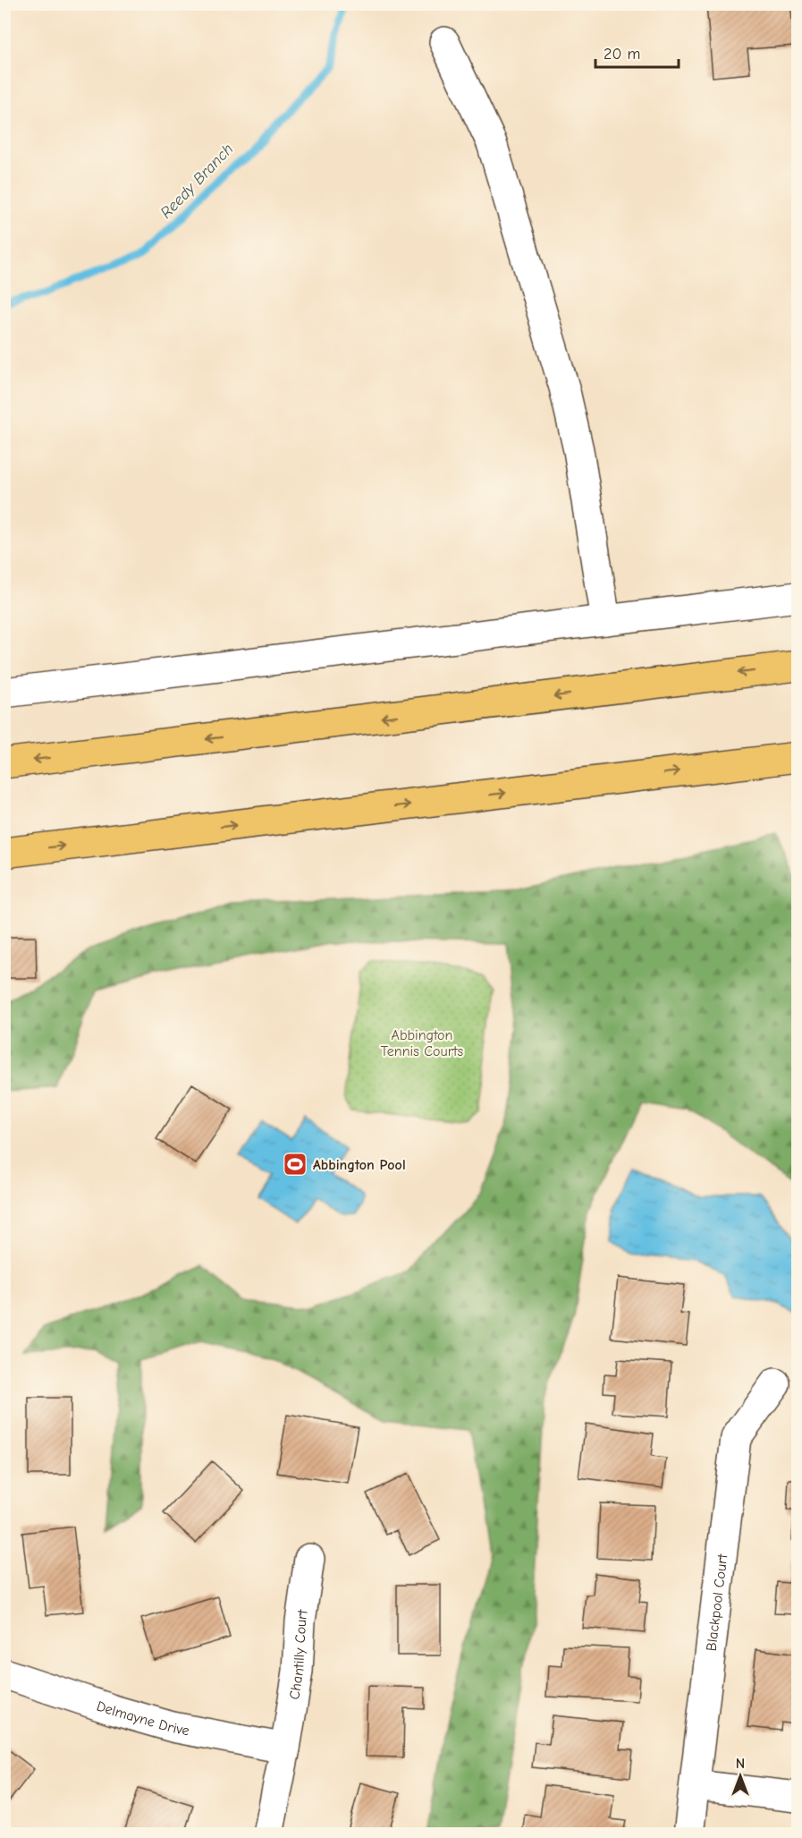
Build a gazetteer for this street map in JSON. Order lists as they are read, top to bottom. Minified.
{"streets":{"street":["Blackpool Court","Chantilly Court","Delmayne Drive"]},"crossings":[["Chantilly Court","Delmayne Drive"]],"water":["Reedy Branch"],"parks":["Abbington Tennis Courts"],"places":{"sports":["Abbington Pool"]},"scale_bar":"20 m","north":"top"}
